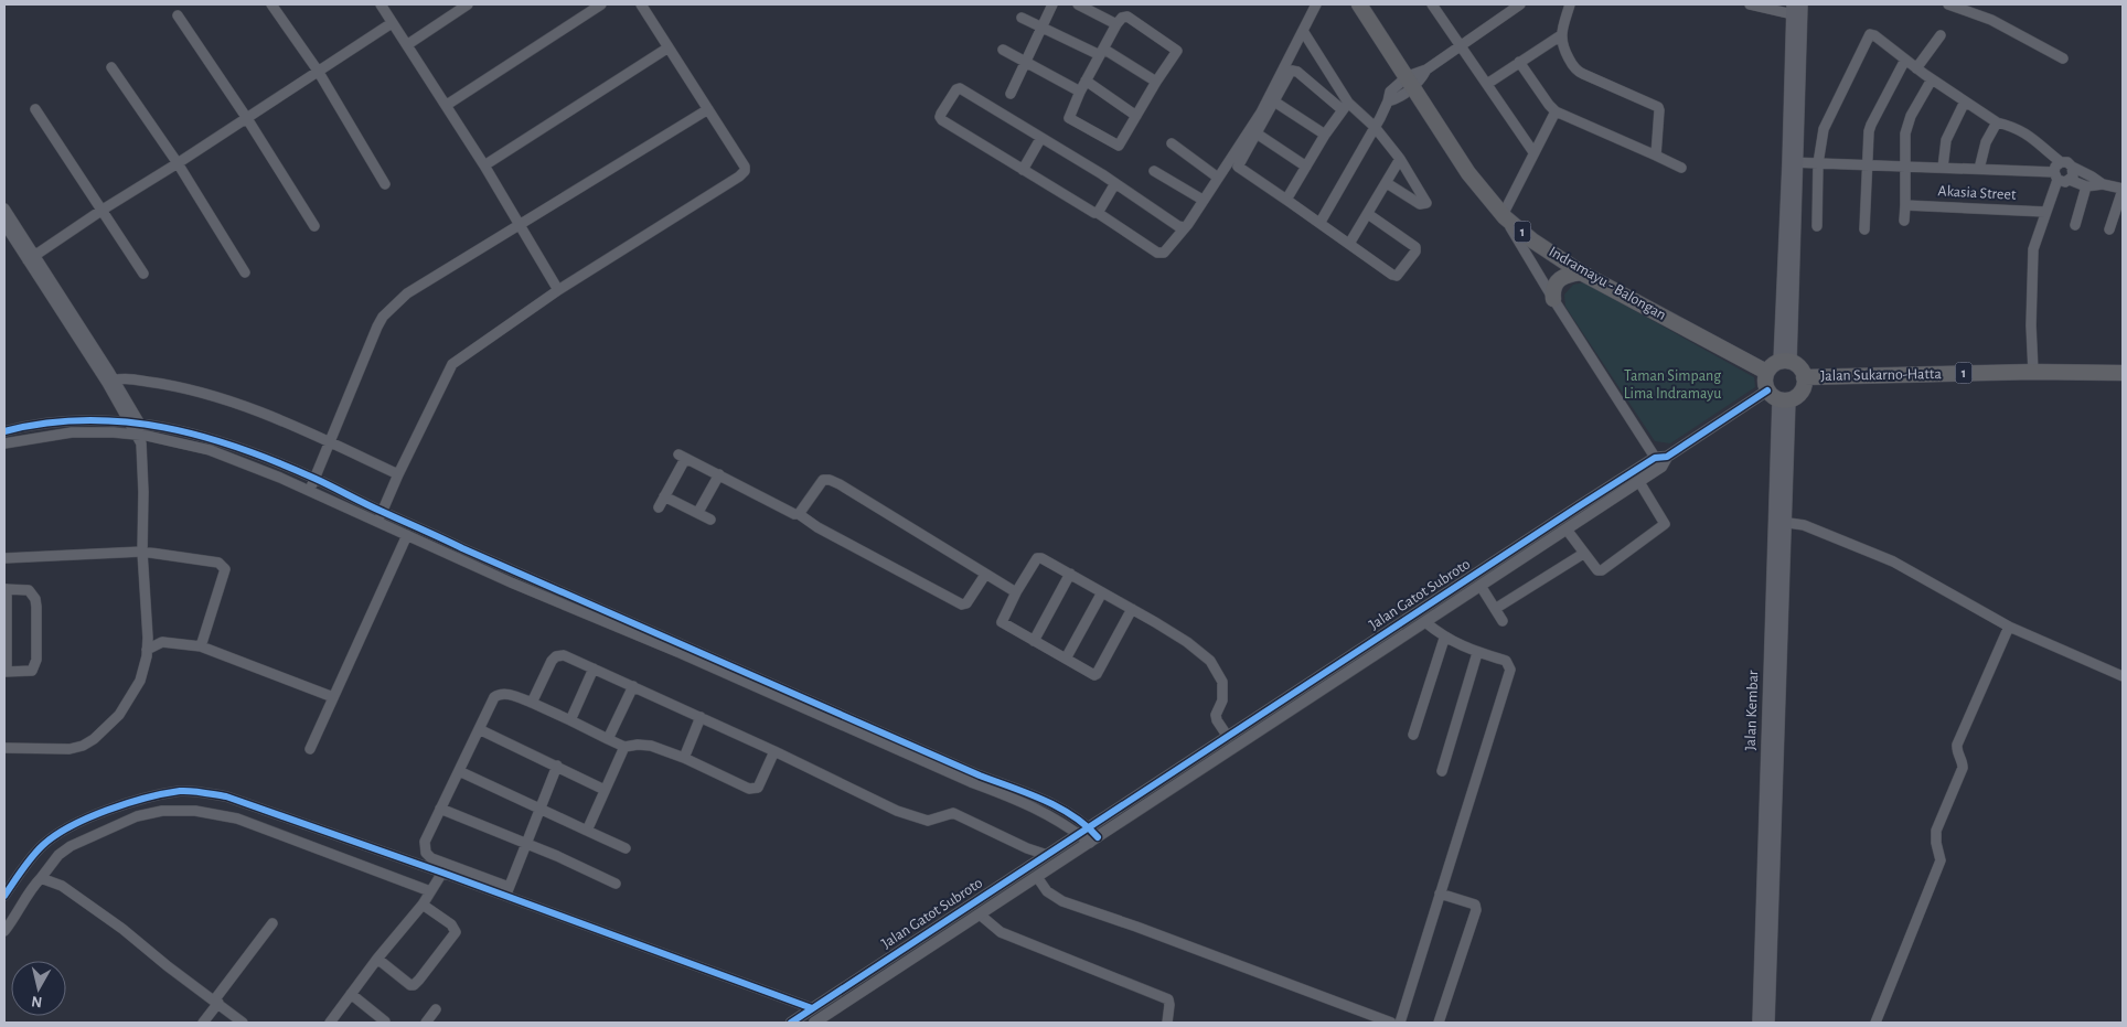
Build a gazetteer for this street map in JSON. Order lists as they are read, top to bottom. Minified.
{"streets":{"highway":["1","Indramayu - Balongan","Jalan Sukarno-Hatta"],"main road":["Jalan Kembar"],"street":["Akasia Street","Jalan Gatot Subroto"]},"crossings":[["Indramayu - Balongan","Jalan Sukarno-Hatta"],["Indramayu - Balongan","Jalan Gatot Subroto"],["Indramayu - Balongan","Jalan Kembar"],["Jalan Sukarno-Hatta","Jalan Gatot Subroto"],["Jalan Sukarno-Hatta","Jalan Kembar"],["Jalan Gatot Subroto","Jalan Kembar"]],"parks":["Taman Simpang Lima Indramayu"],"north":"bottom"}
